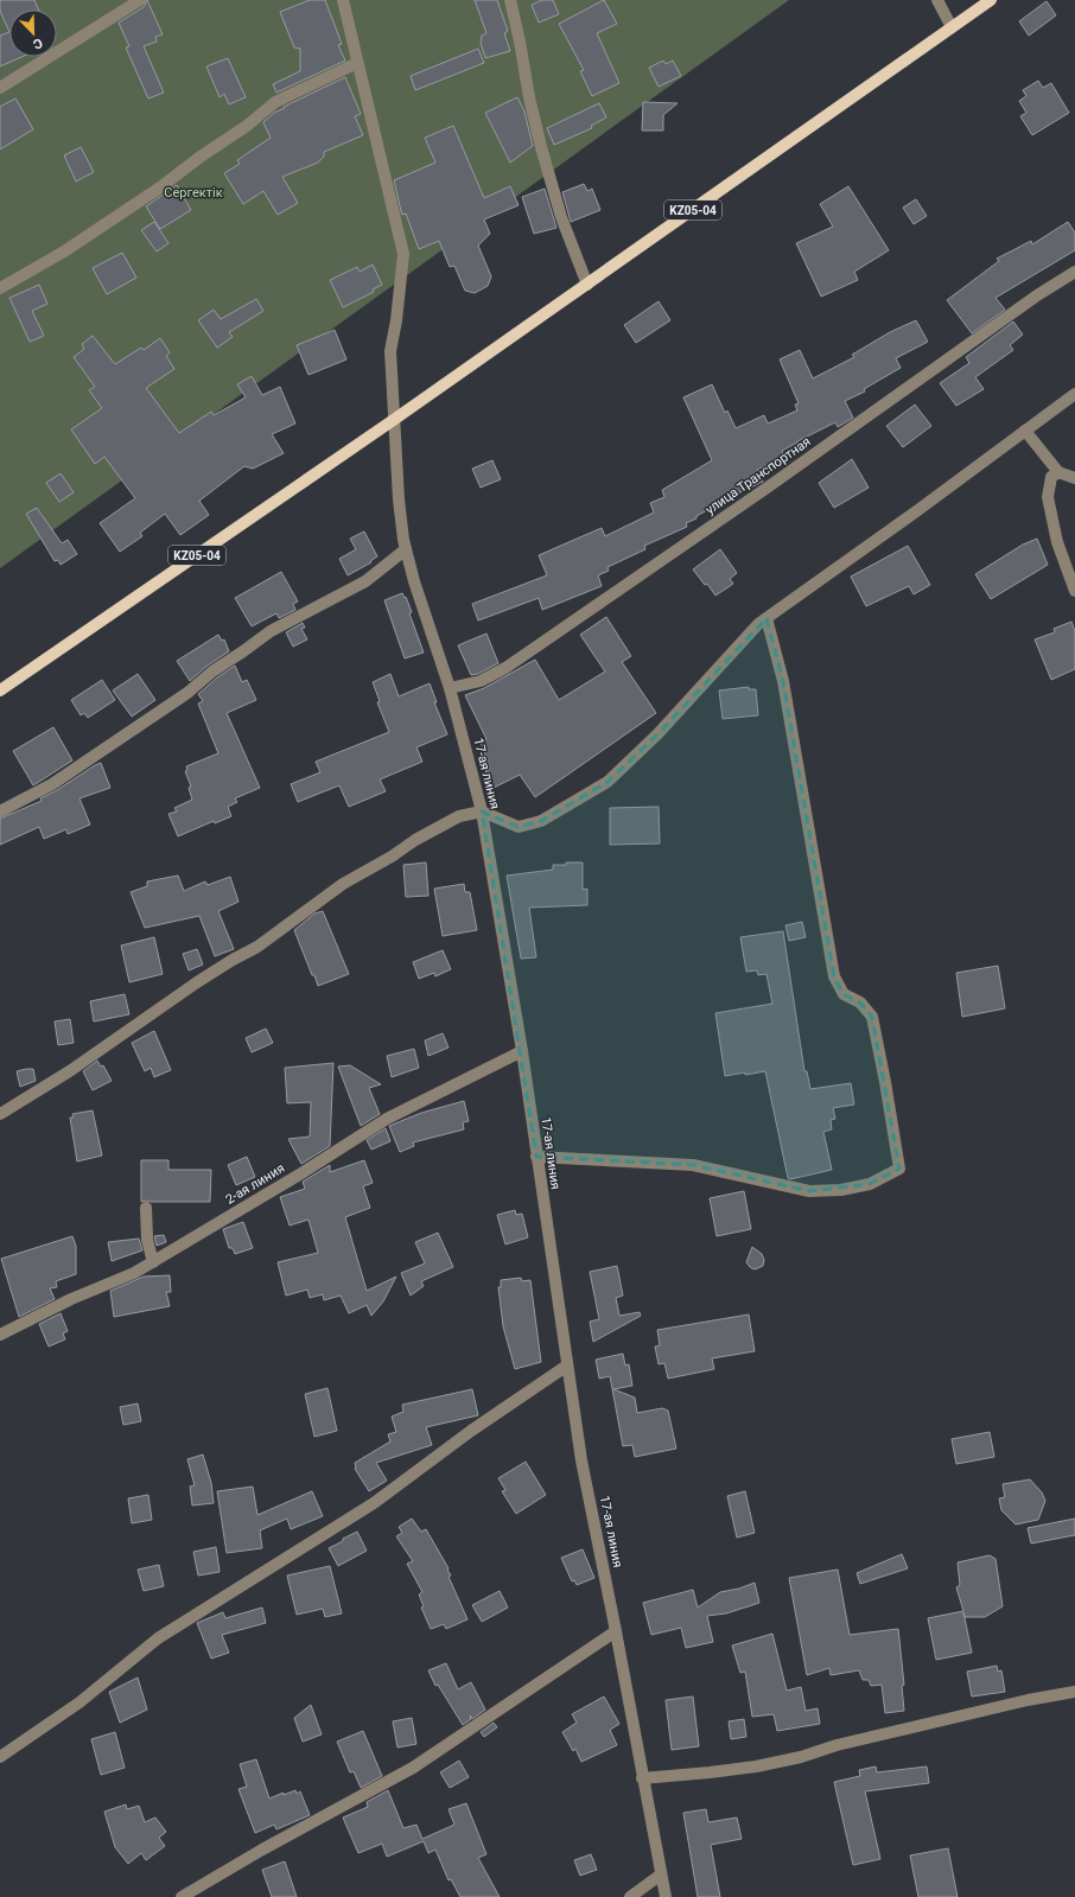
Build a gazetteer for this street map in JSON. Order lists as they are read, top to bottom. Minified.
{"streets":{"main road":["KZ05-04"],"street":["улица Транспортная","17-ая линия","2-ая линия"]},"crossings":[["KZ05-04","17-ая линия"],["улица Транспортная","17-ая линия"],["17-ая линия","2-ая линия"]],"parks":["Сергектік"],"north":"bottom right"}
